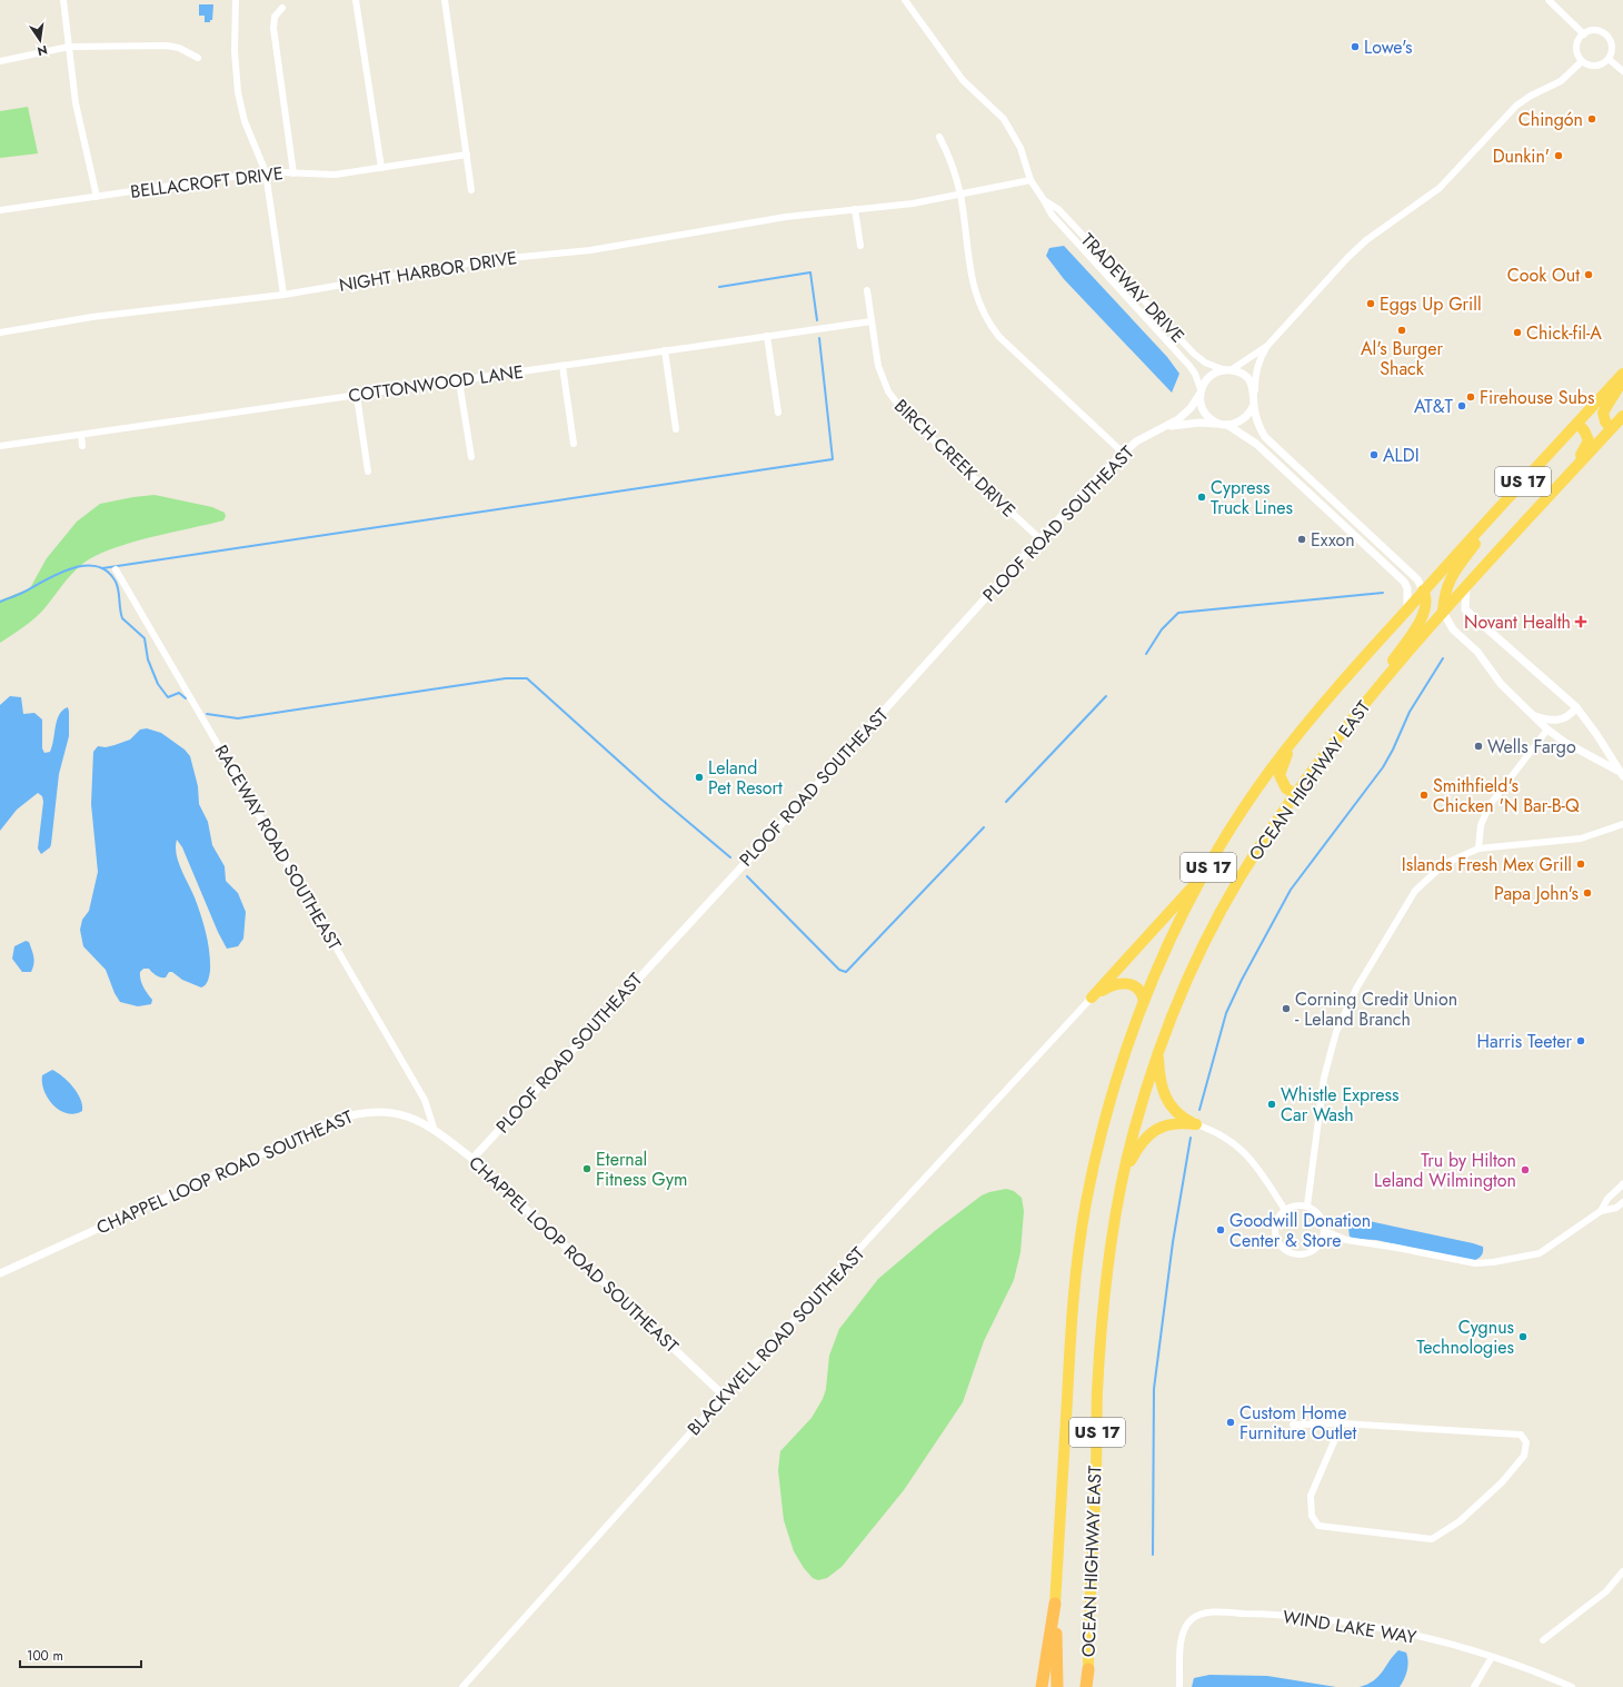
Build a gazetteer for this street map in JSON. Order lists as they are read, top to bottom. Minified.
{"streets":{"highway":["US 17","OCEAN HIGHWAY EAST"],"street":["BELLACROFT DRIVE","NIGHT HARBOR DRIVE","TRADEWAY DRIVE","COTTONWOOD LANE","BIRCH CREEK DRIVE","PLOOF ROAD SOUTHEAST","RACEWAY ROAD SOUTHEAST","CHAPPEL LOOP ROAD SOUTHEAST","BLACKWELL ROAD SOUTHEAST","WIND LAKE WAY"]},"crossings":[["NIGHT HARBOR DRIVE","TRADEWAY DRIVE"],["TRADEWAY DRIVE","PLOOF ROAD SOUTHEAST"],["COTTONWOOD LANE","BIRCH CREEK DRIVE"],["BIRCH CREEK DRIVE","PLOOF ROAD SOUTHEAST"],["US 17","OCEAN HIGHWAY EAST"],["PLOOF ROAD SOUTHEAST","CHAPPEL LOOP ROAD SOUTHEAST"],["RACEWAY ROAD SOUTHEAST","CHAPPEL LOOP ROAD SOUTHEAST"],["CHAPPEL LOOP ROAD SOUTHEAST","BLACKWELL ROAD SOUTHEAST"]],"places":{"other":["Lowe's","Chingón","Dunkin'","Cook Out","Eggs Up Grill","Al's Burger Shack","Chick-fil-A","Firehouse Subs","AT&T","ALDI","Cypress Truck Lines","Exxon","Wells Fargo","Leland Pet Resort","Smithfield's Chicken 'N Bar-B-Q","Islands Fresh Mex Grill","Papa John's","Corning Credit Union - Leland Branch","Harris Teeter","Whistle Express Car Wash","Eternal Fitness Gym","Tru by Hilton Leland Wilmington","Goodwill Donation Center & Store","Cygnus Technologies","Custom Home Furniture Outlet"],"health":["Novant Health"]},"scale_bar":"100 m","north":"bottom"}
